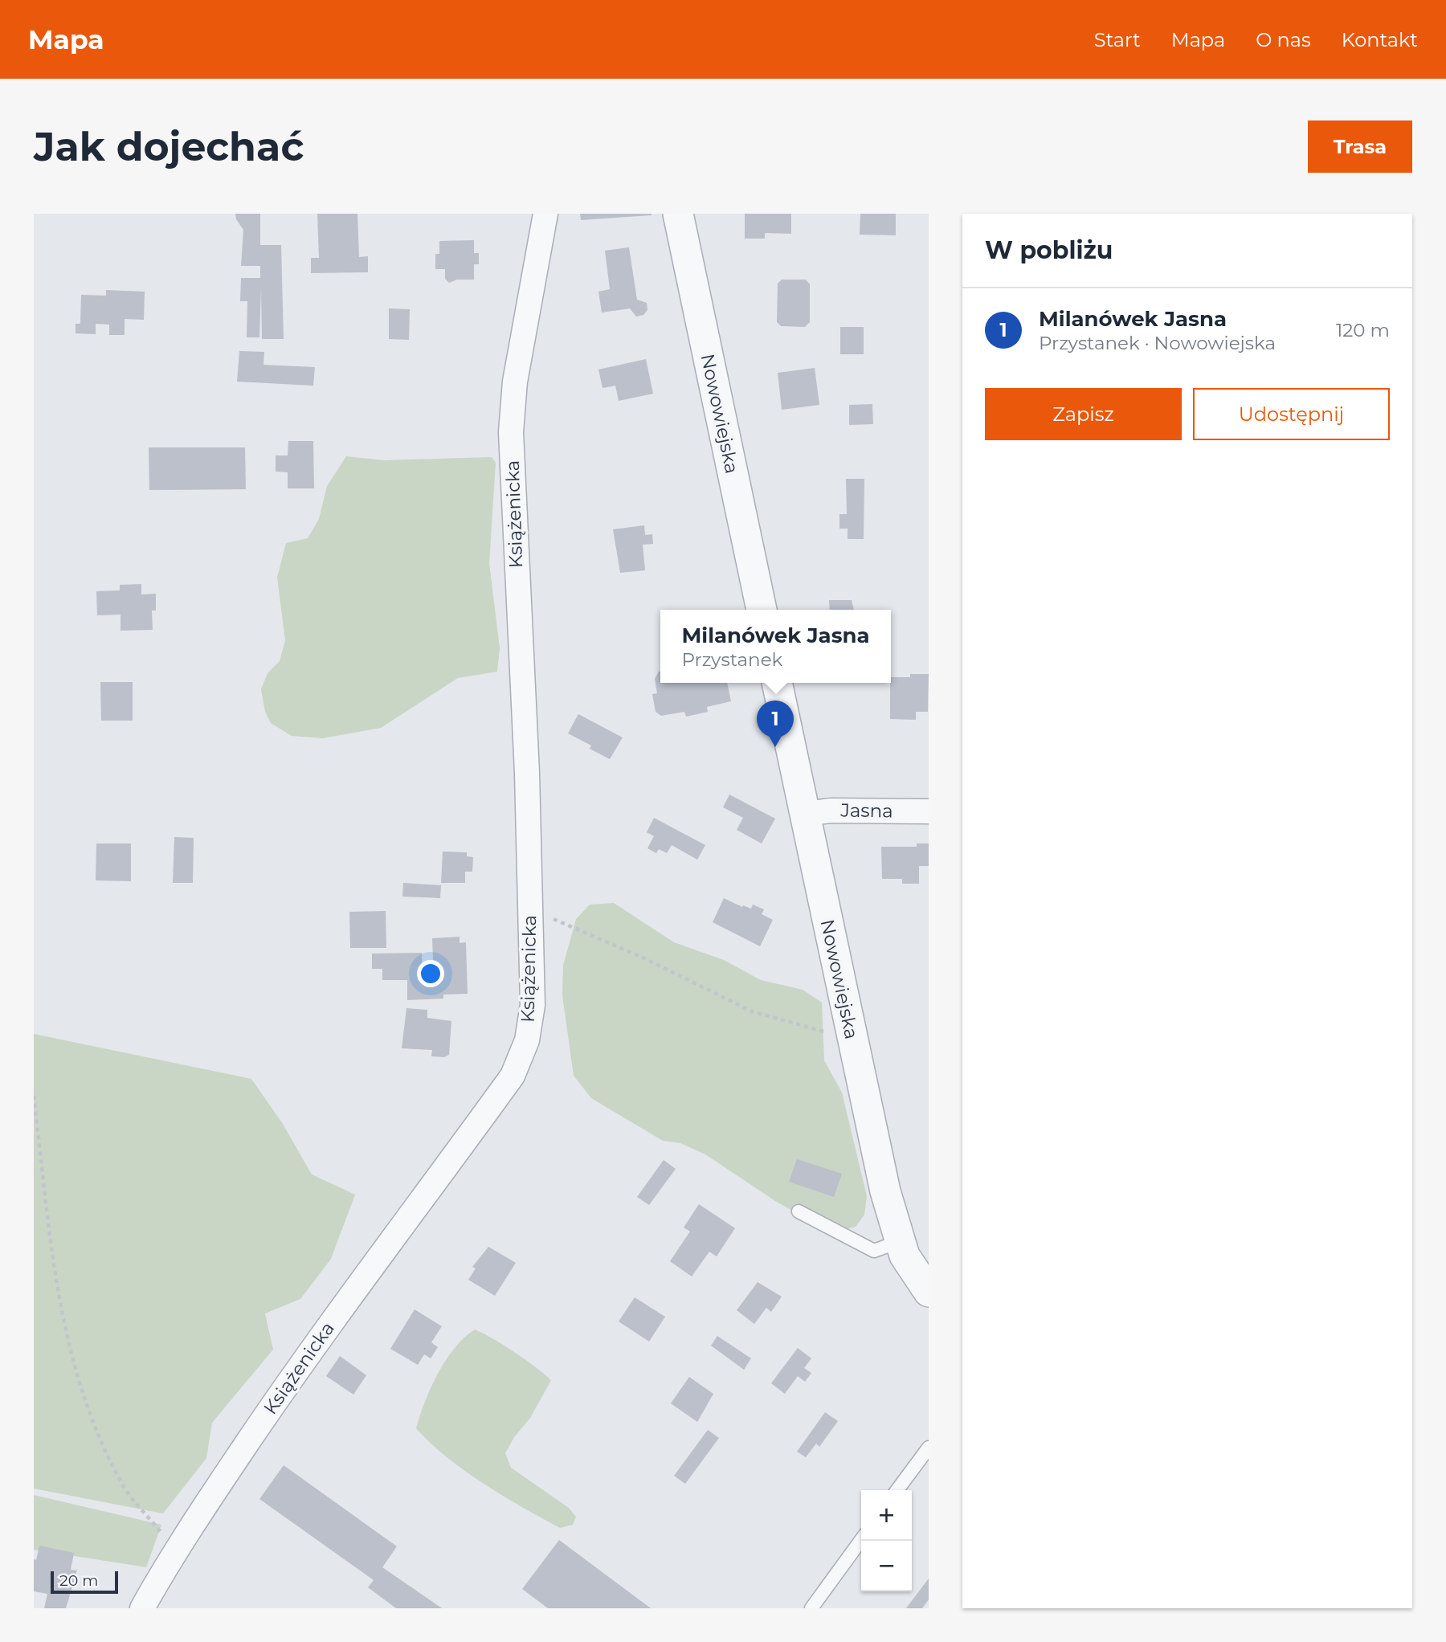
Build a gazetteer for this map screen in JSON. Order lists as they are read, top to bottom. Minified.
{"streets":{"street":["Nowowiejska","Książenicka","Jasna"]},"crossings":[["Nowowiejska","Jasna"]],"scale_bar":"20 m","page":{"header":"Mapa","nav":["Start","Mapa","O nas","Kontakt"],"buttons":["Trasa",["Zapisz","Udostępnij"]],"title":"Jak dojechać","heading":"W pobliżu","list":[{"mark":"1","name":"Milanówek Jasna","note":"Przystanek · Nowowiejska","value":"120 m"}],"popup":["Milanówek Jasna","Przystanek"],"pins":"1","map_buttons":["+","−"],"scale":"20 m"}}
